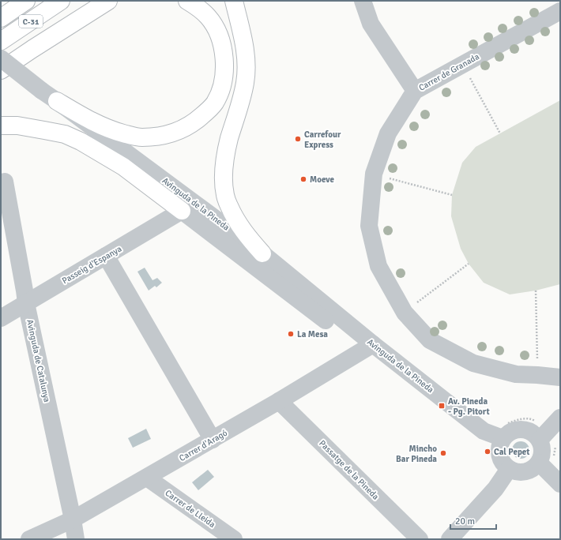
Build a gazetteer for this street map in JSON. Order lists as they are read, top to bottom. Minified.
{"streets":{"highway":["C-31"],"street":["Carrer de Granada","Avinguda de la Pineda","Passeig d'Espanya","Avinguda de Catalunya","Carrer d'Aragó","Passatge de la Pineda","Carrer de Lleida"]},"crossings":[["Avinguda de la Pineda","Passeig d'Espanya"],["Avinguda de la Pineda","Carrer d'Aragó"],["Passeig d'Espanya","Avinguda de Catalunya"],["Avinguda de Catalunya","Carrer d'Aragó"],["Carrer d'Aragó","Passatge de la Pineda"],["Carrer d'Aragó","Carrer de Lleida"]],"places":{"other":["Carrefour Express","Moeve","La Mesa","Cal Pepet","Mincho Bar Pineda"],"transit":["Av. Pineda - Pg. Pitort"]},"scale_bar":"20 m"}
